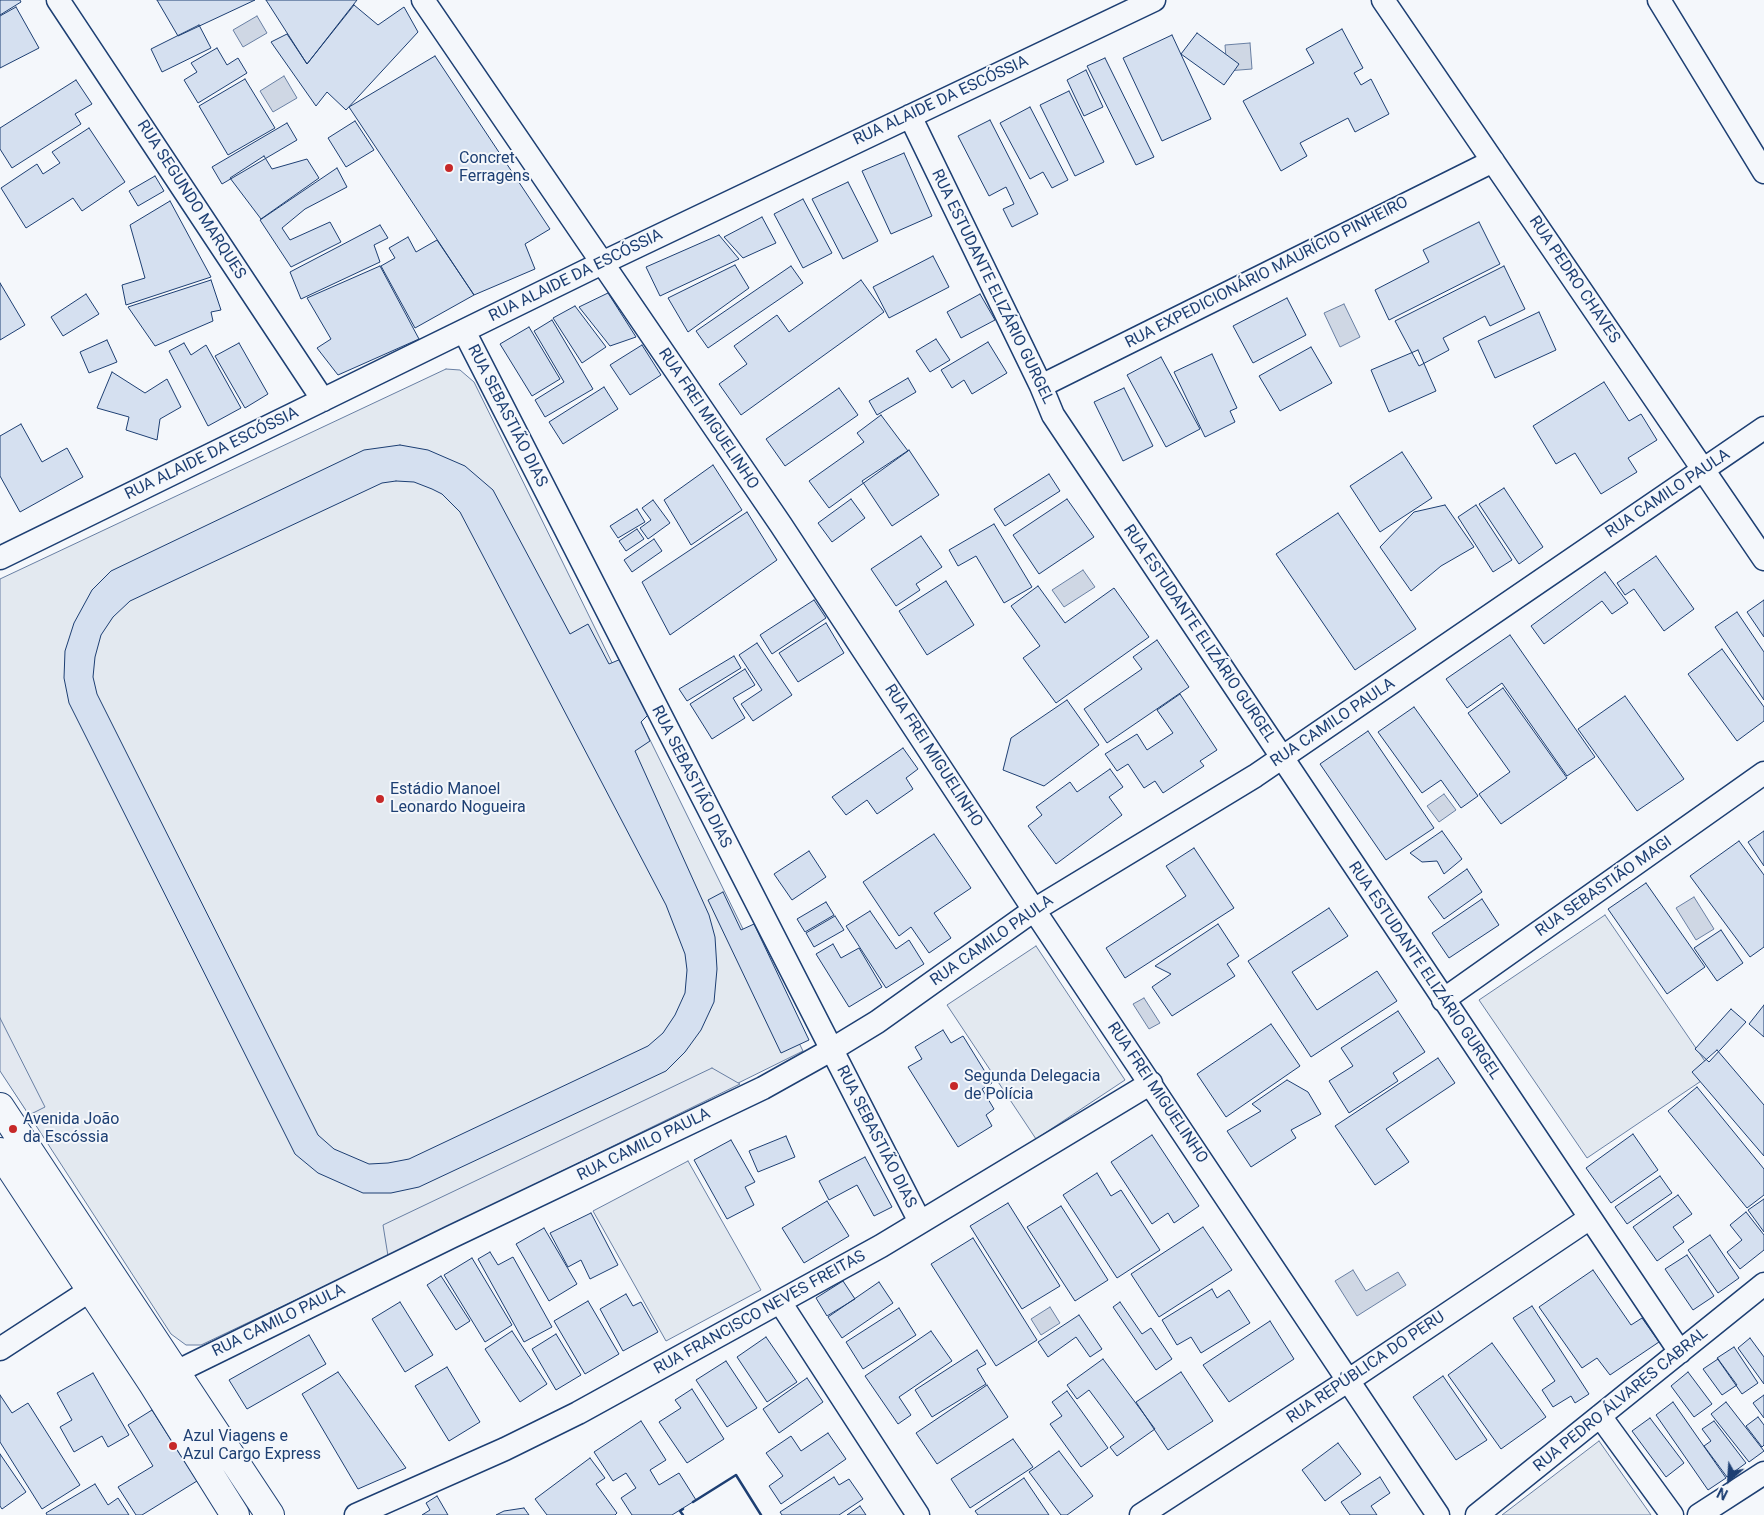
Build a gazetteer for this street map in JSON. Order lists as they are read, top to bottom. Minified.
{"streets":{"street":["RUA ALAIDE DA ESCÓSSIA","RUA SEGUNDO MARQUES","RUA EXPEDICIONÁRIO MAURÍCIO PINHEIRO","RUA PEDRO CHAVES","RUA ESTUDANTE ELIZÁRIO GURGEL","RUA SEBASTIÃO DIAS","RUA FREI MIGUELINHO","RUA CAMILO PAULA","RUA SEBASTIÃO MAGI","RUA FRANCISCO NEVES FREITAS","RUA REPÚBLICA DO PERU","RUA PEDRO ÁLVARES CABRAL"]},"crossings":[["RUA ALAIDE DA ESCÓSSIA","RUA SEGUNDO MARQUES"],["RUA ALAIDE DA ESCÓSSIA","RUA ESTUDANTE ELIZÁRIO GURGEL"],["RUA ALAIDE DA ESCÓSSIA","RUA SEBASTIÃO DIAS"],["RUA ALAIDE DA ESCÓSSIA","RUA FREI MIGUELINHO"],["RUA EXPEDICIONÁRIO MAURÍCIO PINHEIRO","RUA PEDRO CHAVES"],["RUA EXPEDICIONÁRIO MAURÍCIO PINHEIRO","RUA ESTUDANTE ELIZÁRIO GURGEL"],["RUA PEDRO CHAVES","RUA CAMILO PAULA"],["RUA ESTUDANTE ELIZÁRIO GURGEL","RUA CAMILO PAULA"],["RUA ESTUDANTE ELIZÁRIO GURGEL","RUA SEBASTIÃO MAGI"],["RUA ESTUDANTE ELIZÁRIO GURGEL","RUA REPÚBLICA DO PERU"],["RUA ESTUDANTE ELIZÁRIO GURGEL","RUA PEDRO ÁLVARES CABRAL"],["RUA SEBASTIÃO DIAS","RUA CAMILO PAULA"],["RUA SEBASTIÃO DIAS","RUA FRANCISCO NEVES FREITAS"],["RUA FREI MIGUELINHO","RUA CAMILO PAULA"],["RUA FREI MIGUELINHO","RUA FRANCISCO NEVES FREITAS"],["RUA FREI MIGUELINHO","RUA REPÚBLICA DO PERU"]],"places":["Concret Ferragens","Estádio Manoel Leonardo Nogueira","Segunda Delegacia de Polícia","Avenida João da Escóssia","Azul Viagens e Azul Cargo Express"],"north":"bottom left"}
